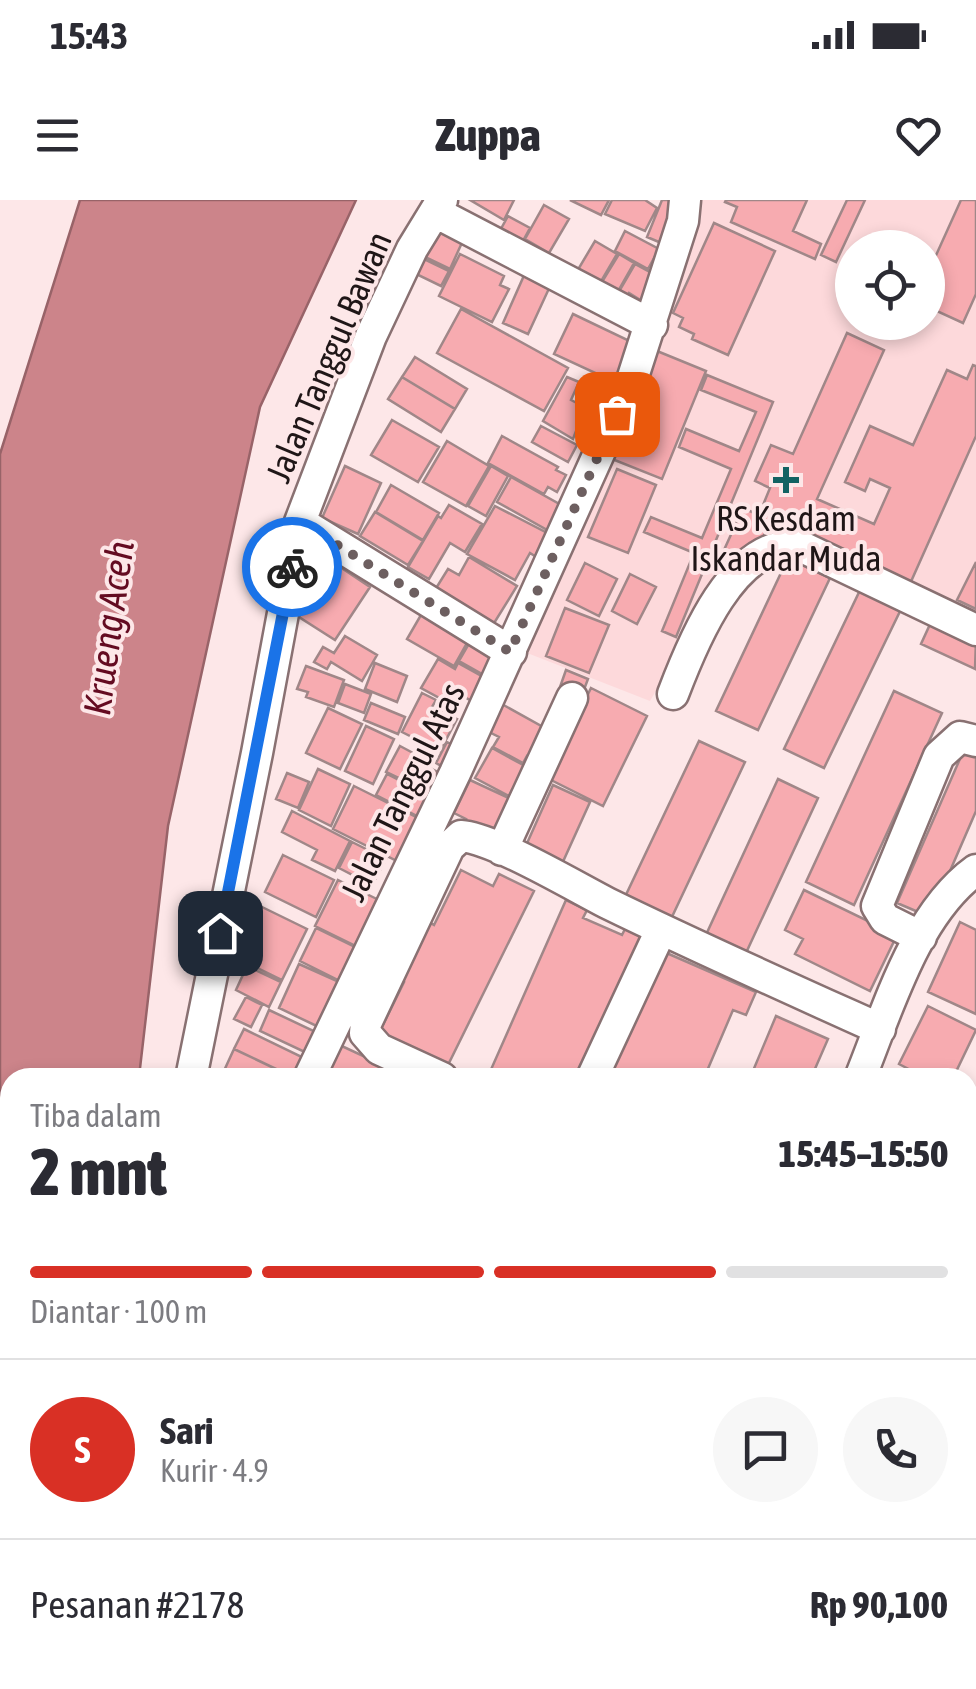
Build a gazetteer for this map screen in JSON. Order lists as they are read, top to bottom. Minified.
{"streets":{"street":["Jalan Tanggul Bawan","Jalan Tanggul Atas"]},"water":["Krueng Aceh"],"places":{"health":["RS Kesdam Iskandar Muda"]},"page":{"status":"15:43","header":"Zuppa","heading":["2 mnt","Tiba dalam","15:45–15:50"],"panel":["Sari","Kurir · 4.9","Pesanan #2178","Rp 90,100"],"bar":"Diantar · 100 m","round":"S"}}
